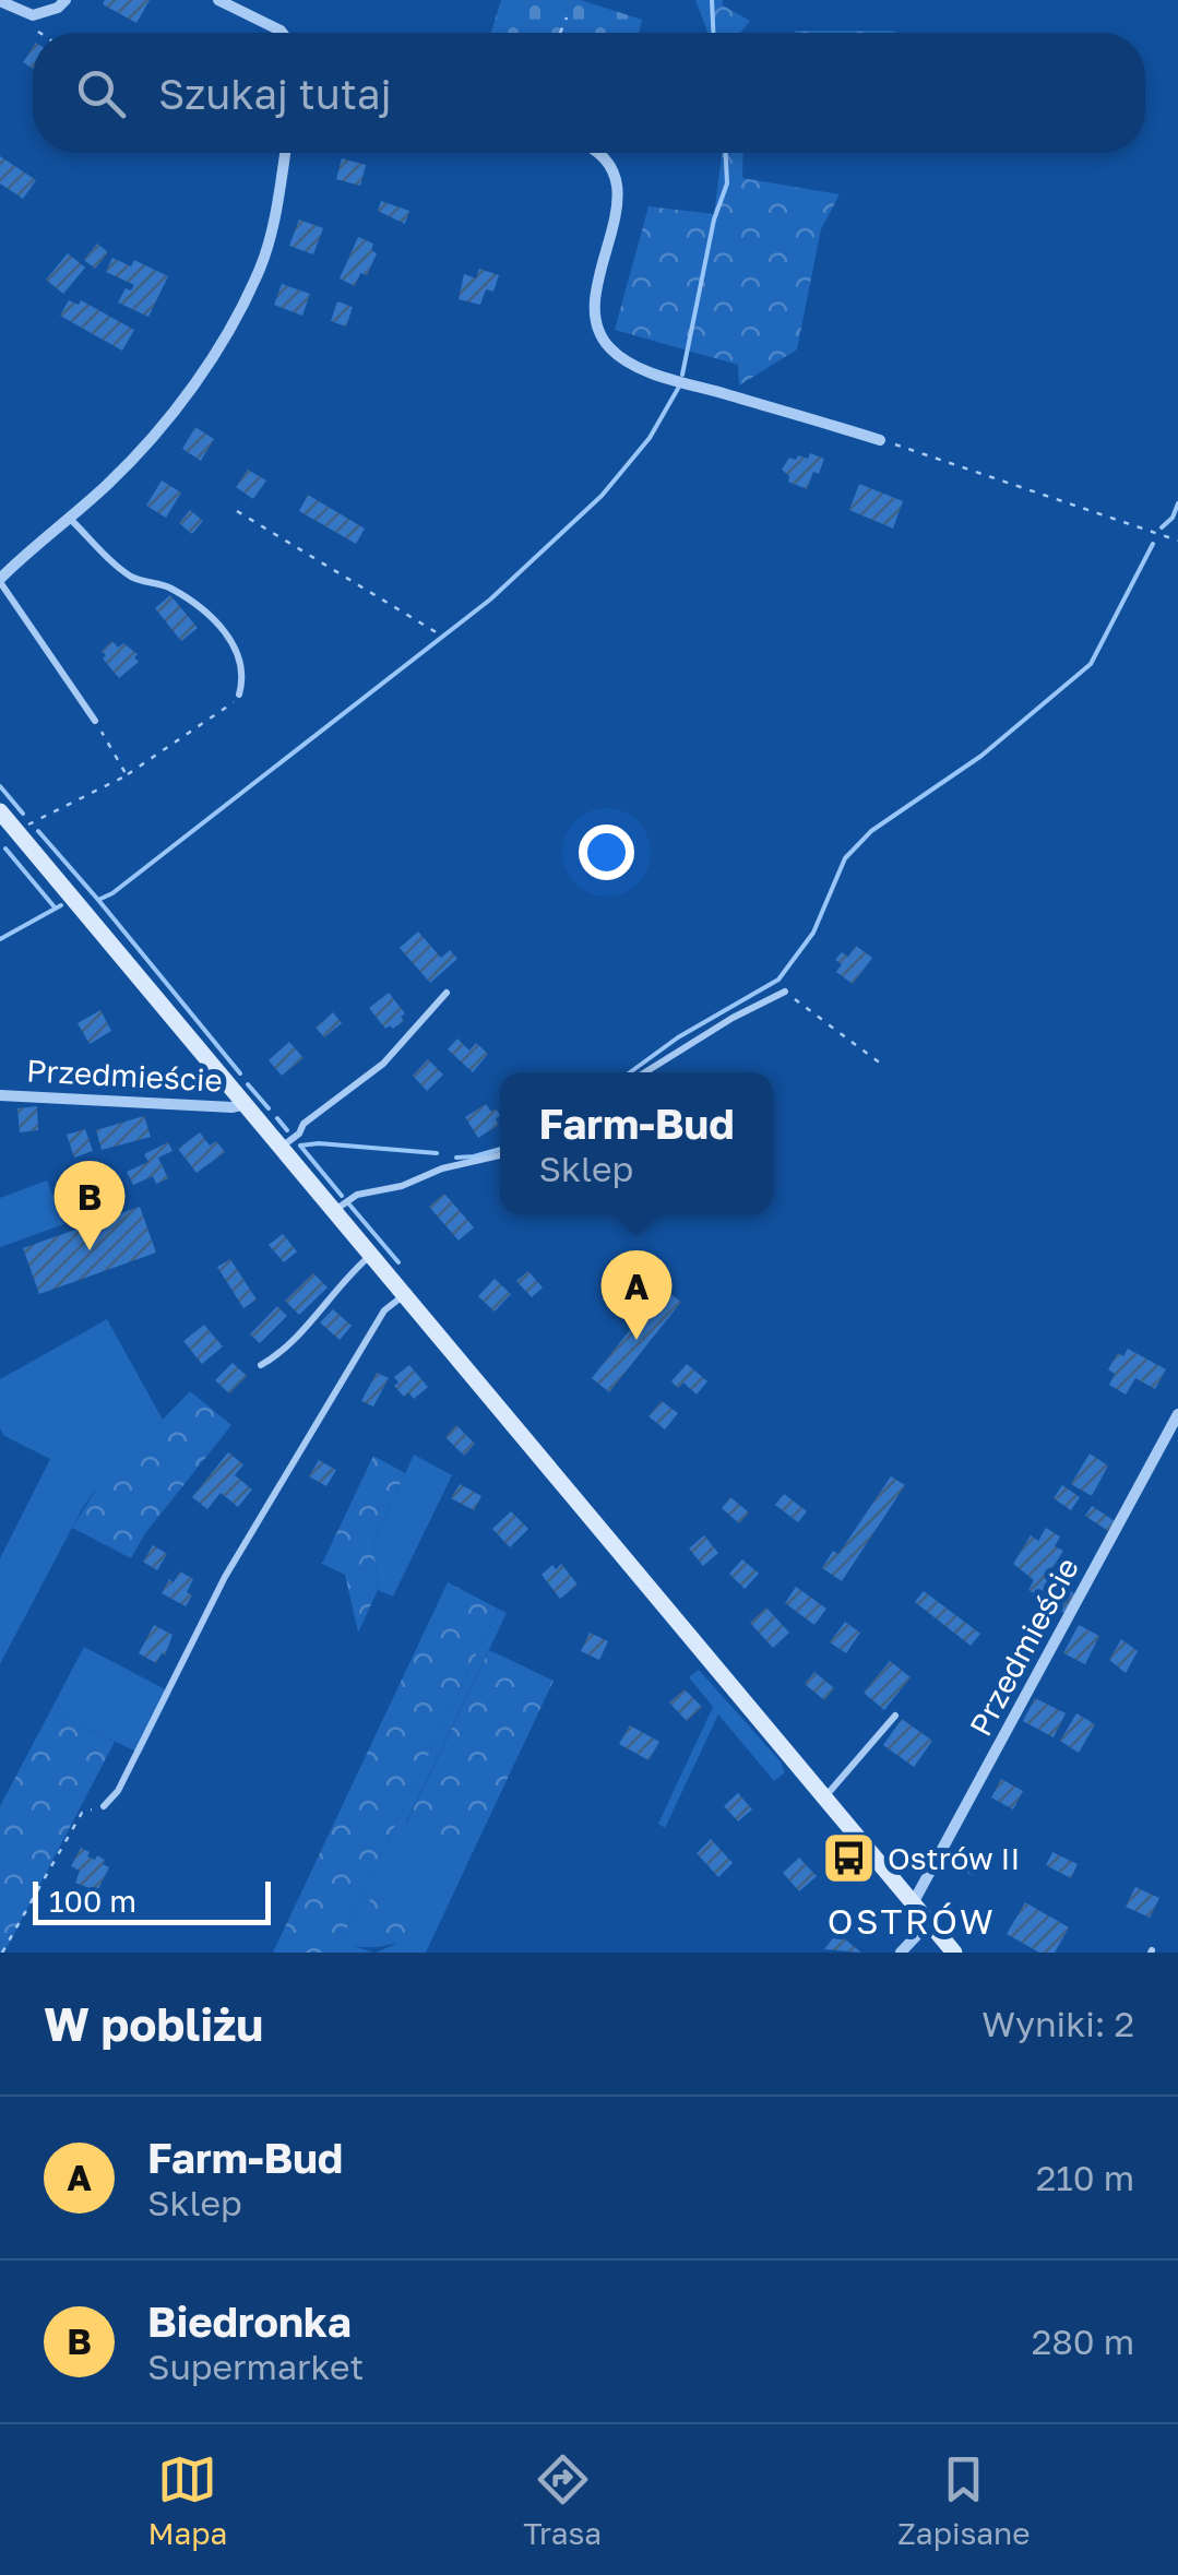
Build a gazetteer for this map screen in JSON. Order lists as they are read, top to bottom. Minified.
{"streets":{"street":["Przedmieście"]},"districts":["OSTRÓW"],"places":{"bus stop":["Ostrów II"]},"scale_bar":"100 m","page":{"search":"Szukaj tutaj","popup":["Farm-Bud","Sklep"],"pins":["B","A"],"scale":"100 m","heading":["W pobliżu","Wyniki: 2"],"list":[{"mark":"A","name":"Farm-Bud","note":"Sklep","value":"210 m"},{"mark":"B","name":"Biedronka","note":"Supermarket","value":"280 m"}],"nav":["Mapa","Trasa","Zapisane"]}}
